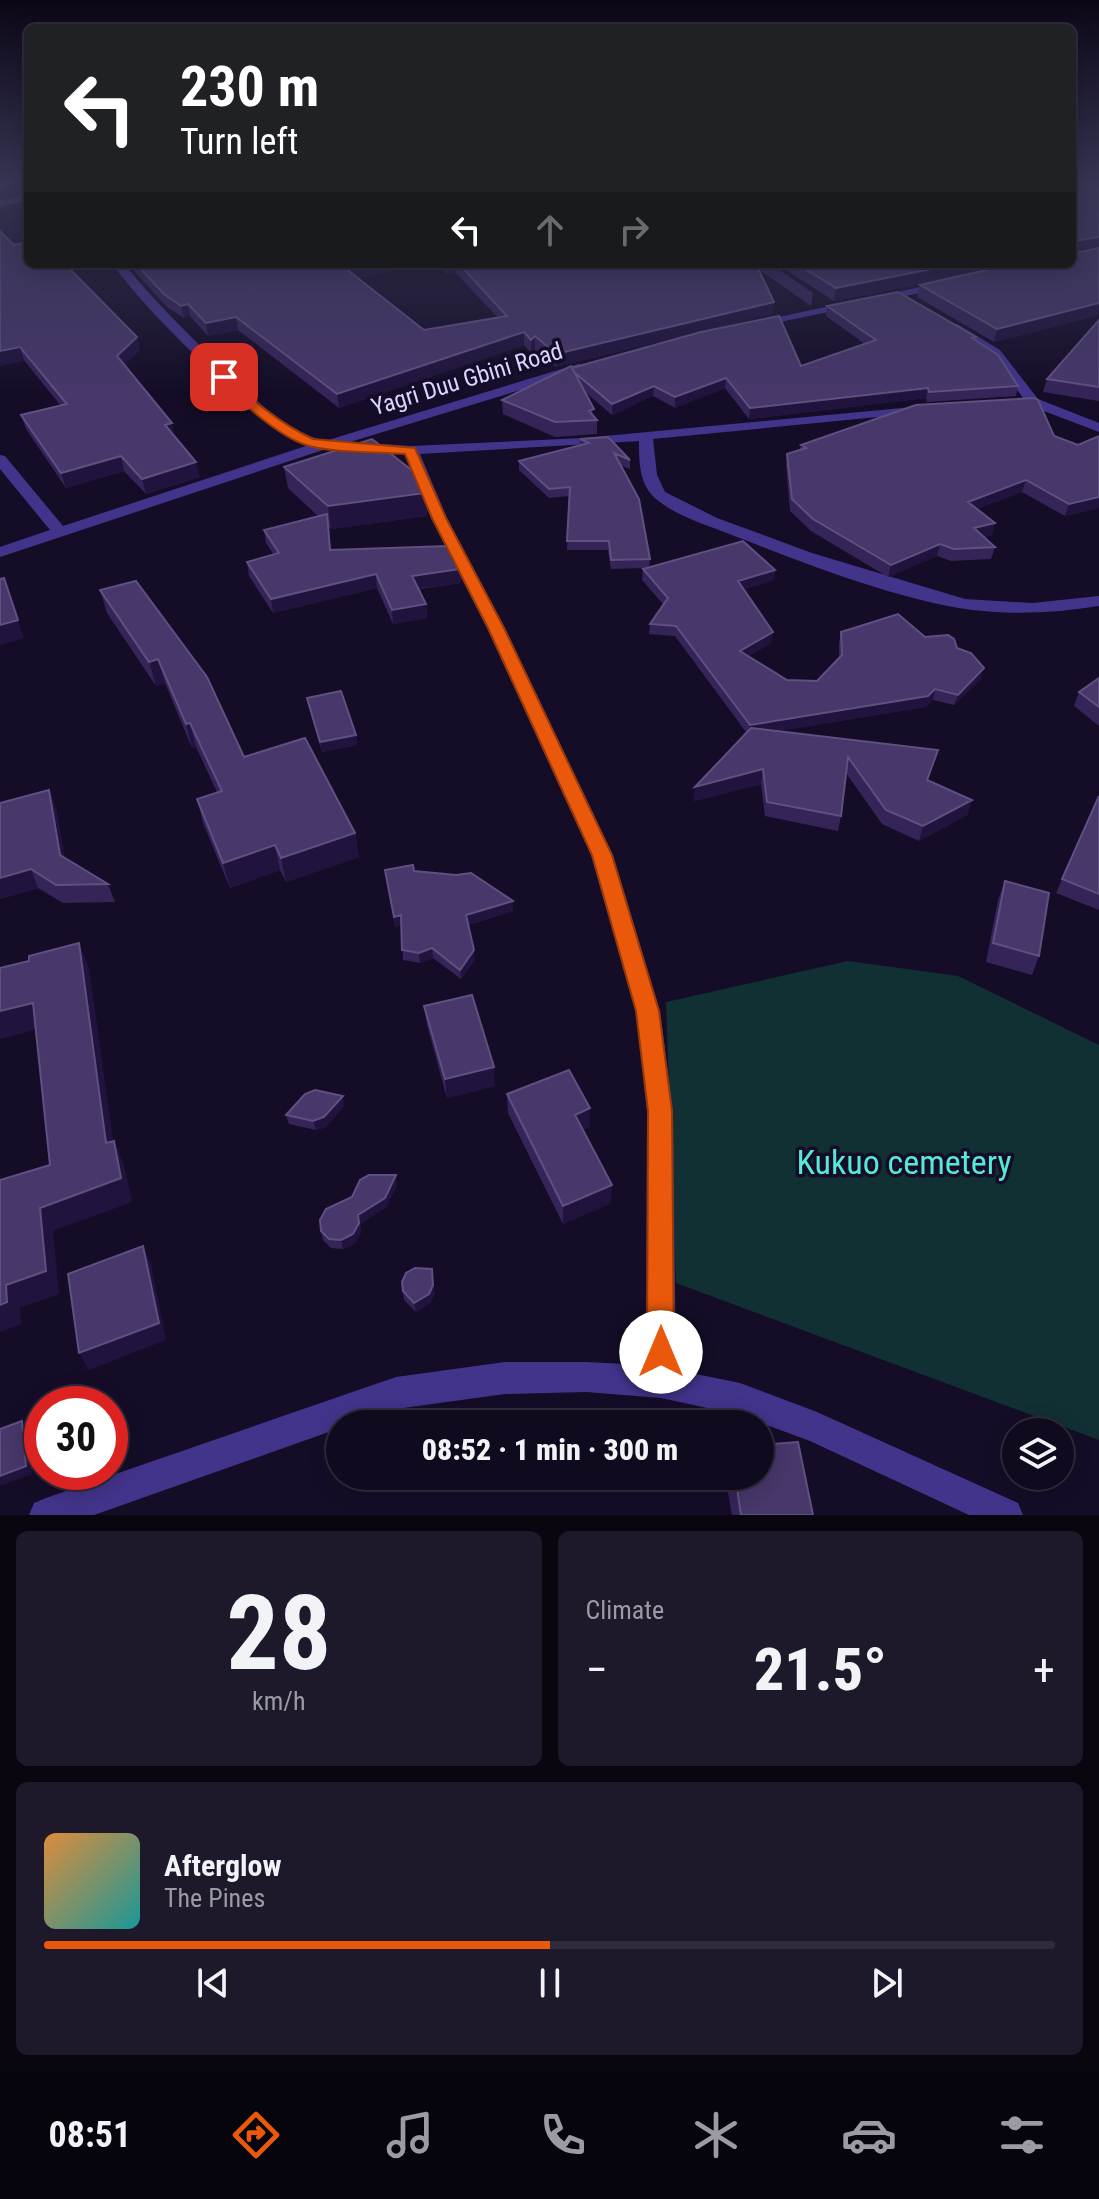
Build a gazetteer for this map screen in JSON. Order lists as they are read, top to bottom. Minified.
{"streets":{"street":["Yagri Duu Gbini Road"]},"parks":["Kukuo cemetery"],"page":{"turn":["230 m","Turn left"],"limit":"30","trip":"08:52 · 1 min · 300 m","tile":[["28","km/h"],"Climate"],"heat":["−","21.5°","+"],"song":["Afterglow","The Pines"],"tabs":"08:51"}}
